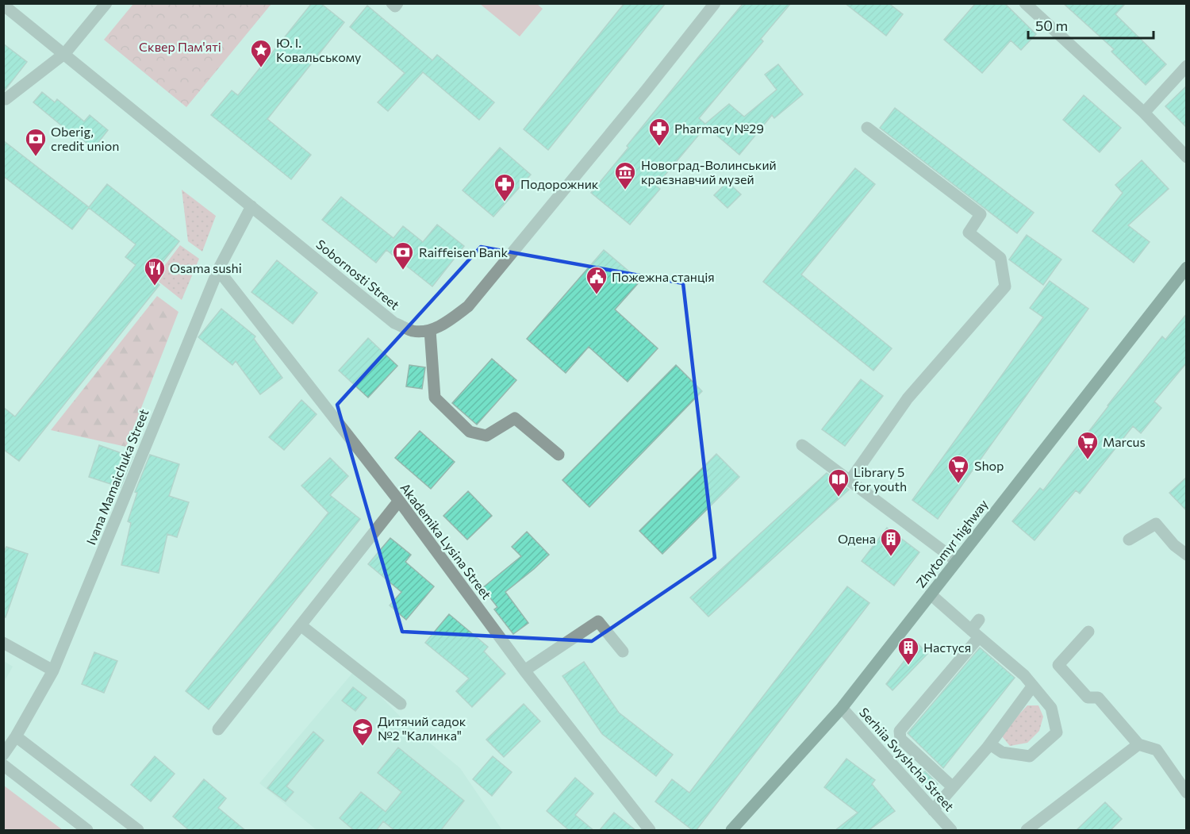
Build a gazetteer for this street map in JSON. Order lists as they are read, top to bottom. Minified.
{"streets":{"main road":["Zhytomyr highway"],"street":["Sobornosti Street","Ivana Mamaichuka Street","Akademika Lysina Street","Serhiia Svyshcha Street"]},"crossings":[["Sobornosti Street","Ivana Mamaichuka Street"],["Ivana Mamaichuka Street","Akademika Lysina Street"],["Zhytomyr highway","Serhiia Svyshcha Street"]],"parks":["Сквер Пам'яті"],"places":{"place":["Ю. І. Ковальському"],"pharmacy":["Pharmacy №29","Подорожник"],"bank":["Oberig, credit union","Raiffeisen Bank"],"museum":["Новоград-Волинський краєзнавчий музей"],"restaurant":["Osama sushi"],"public building":["Пожежна станція"],"supermarket":["Marcus","Shop"],"library":["Library 5 for youth"],"building":["Одена","Настуся"],"school or university":["Дитячий садок №2 \"Калинка\""]},"scale_bar":"50 m"}
